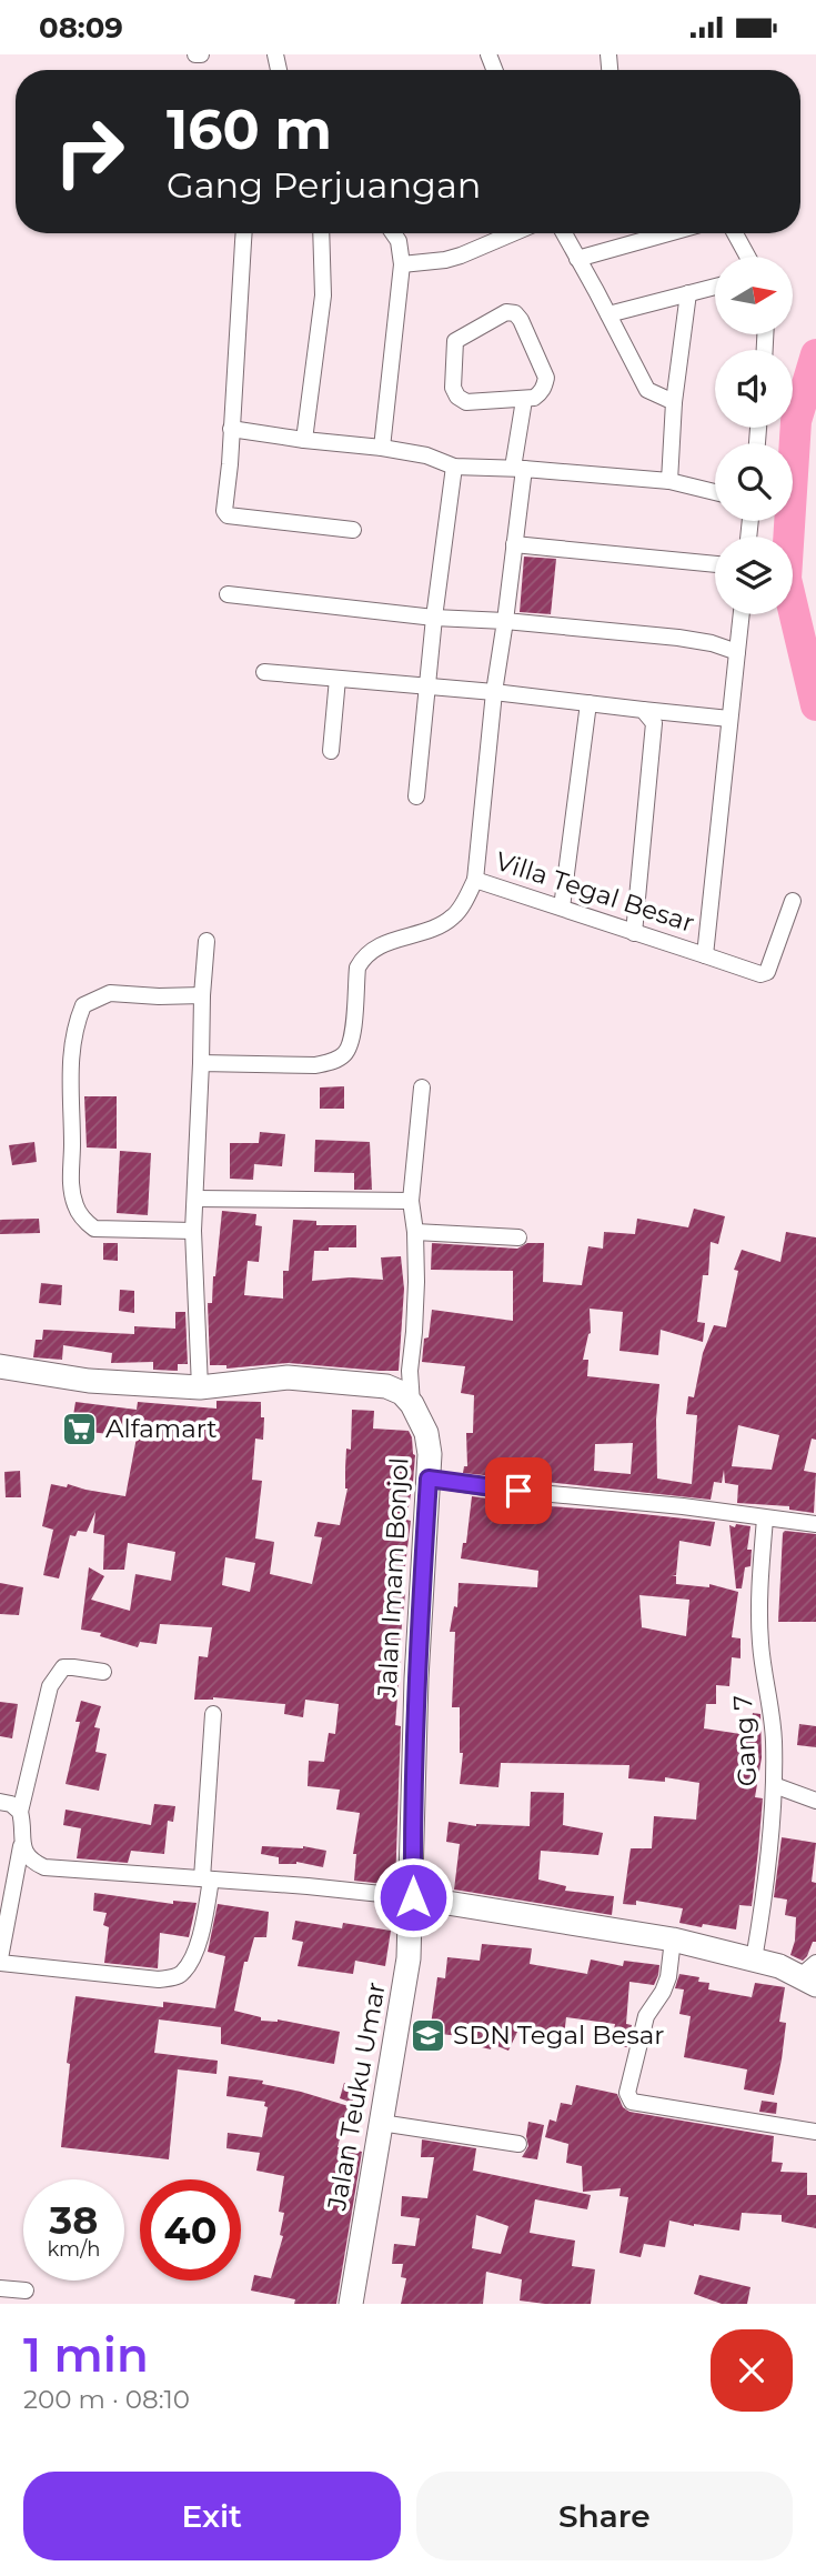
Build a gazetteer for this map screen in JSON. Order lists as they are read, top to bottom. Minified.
{"streets":{"street":["Villa Tegal Besar","Jalan Imam Bonjol","Gang 7","Jalan Teuku Umar"]},"crossings":[["Jalan Imam Bonjol","Jalan Teuku Umar"]],"places":{"supermarket":["Alfamart"],"school or university":["SDN Tegal Besar"]},"north":"right","page":{"status":"08:09","turn":["160 m","Gang Perjuangan"],"speed":"38 km/h","limit":"40","heading":["1 min","200 m · 08:10"],"buttons":["Exit","Share"]}}
